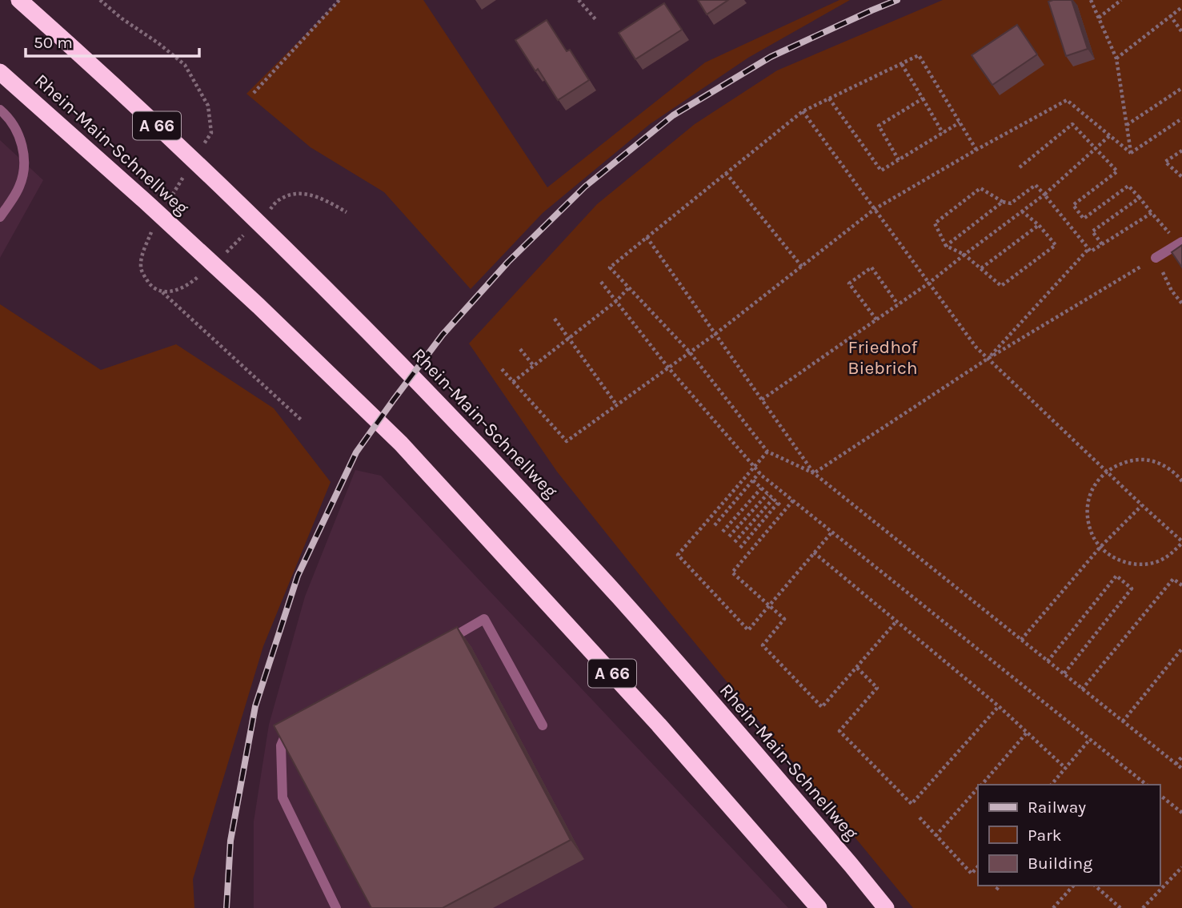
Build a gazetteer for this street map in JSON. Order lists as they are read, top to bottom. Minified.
{"streets":{"highway":["A 66","Rhein-Main-Schnellweg"]},"parks":["Friedhof Biebrich"],"legend":["Railway","Park","Building"],"scale_bar":"50 m"}
